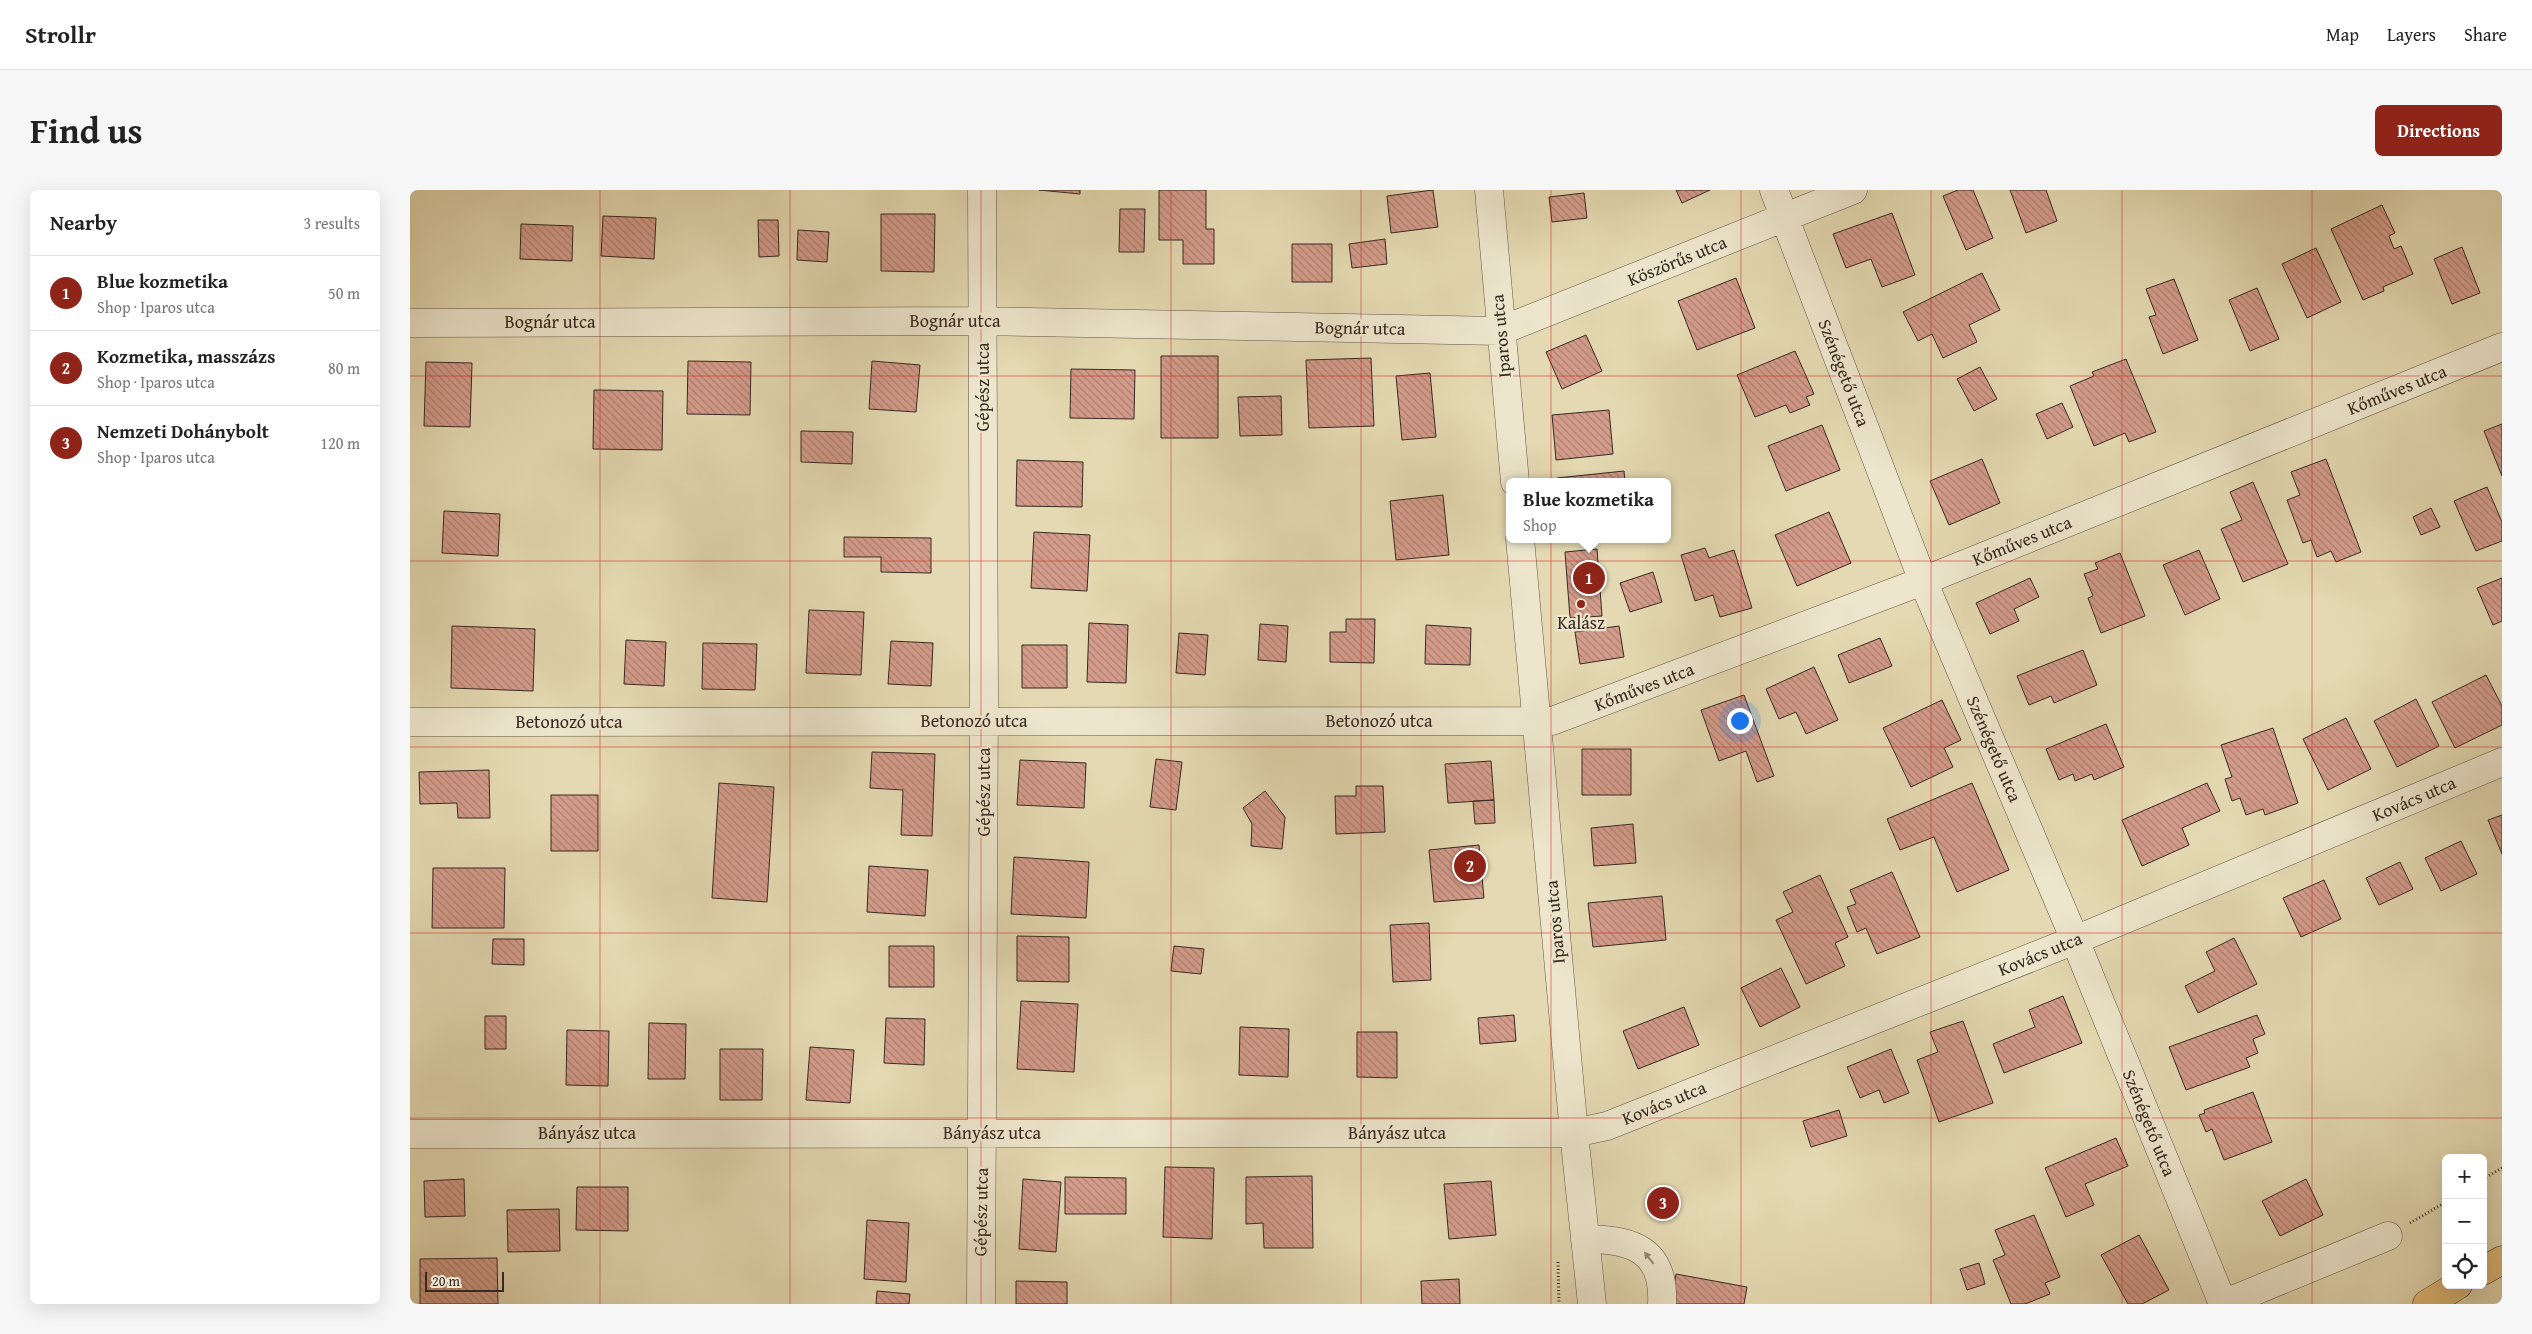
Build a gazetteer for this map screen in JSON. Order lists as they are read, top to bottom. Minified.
{"streets":{"street":["Köszörűs utca","Bognár utca","Iparos utca","Szénégető utca","Gépész utca","Kőműves utca","Betonozó utca","Kovács utca","Bányász utca"]},"crossings":[["Köszörűs utca","Bognár utca"],["Köszörűs utca","Iparos utca"],["Köszörűs utca","Szénégető utca"],["Bognár utca","Iparos utca"],["Bognár utca","Gépész utca"],["Iparos utca","Kőműves utca"],["Iparos utca","Betonozó utca"],["Iparos utca","Kovács utca"],["Iparos utca","Bányász utca"],["Szénégető utca","Kőműves utca"],["Szénégető utca","Kovács utca"],["Gépész utca","Betonozó utca"],["Gépész utca","Bányász utca"],["Kőműves utca","Betonozó utca"],["Kovács utca","Bányász utca"]],"places":["Kalász"],"scale_bar":"20 m","page":{"header":"Strollr","nav":["Map","Layers","Share"],"title":"Find us","buttons":"Directions","heading":["Nearby","3 results"],"list":[{"mark":"1","name":"Blue kozmetika","note":"Shop · Iparos utca","value":"50 m"},{"mark":"2","name":"Kozmetika, masszázs","note":"Shop · Iparos utca","value":"80 m"},{"mark":"3","name":"Nemzeti Dohánybolt","note":"Shop · Iparos utca","value":"120 m"}],"popup":["Blue kozmetika","Shop"],"pins":["1","2","3"],"map_buttons":["+","−"],"scale":"20 m"}}
